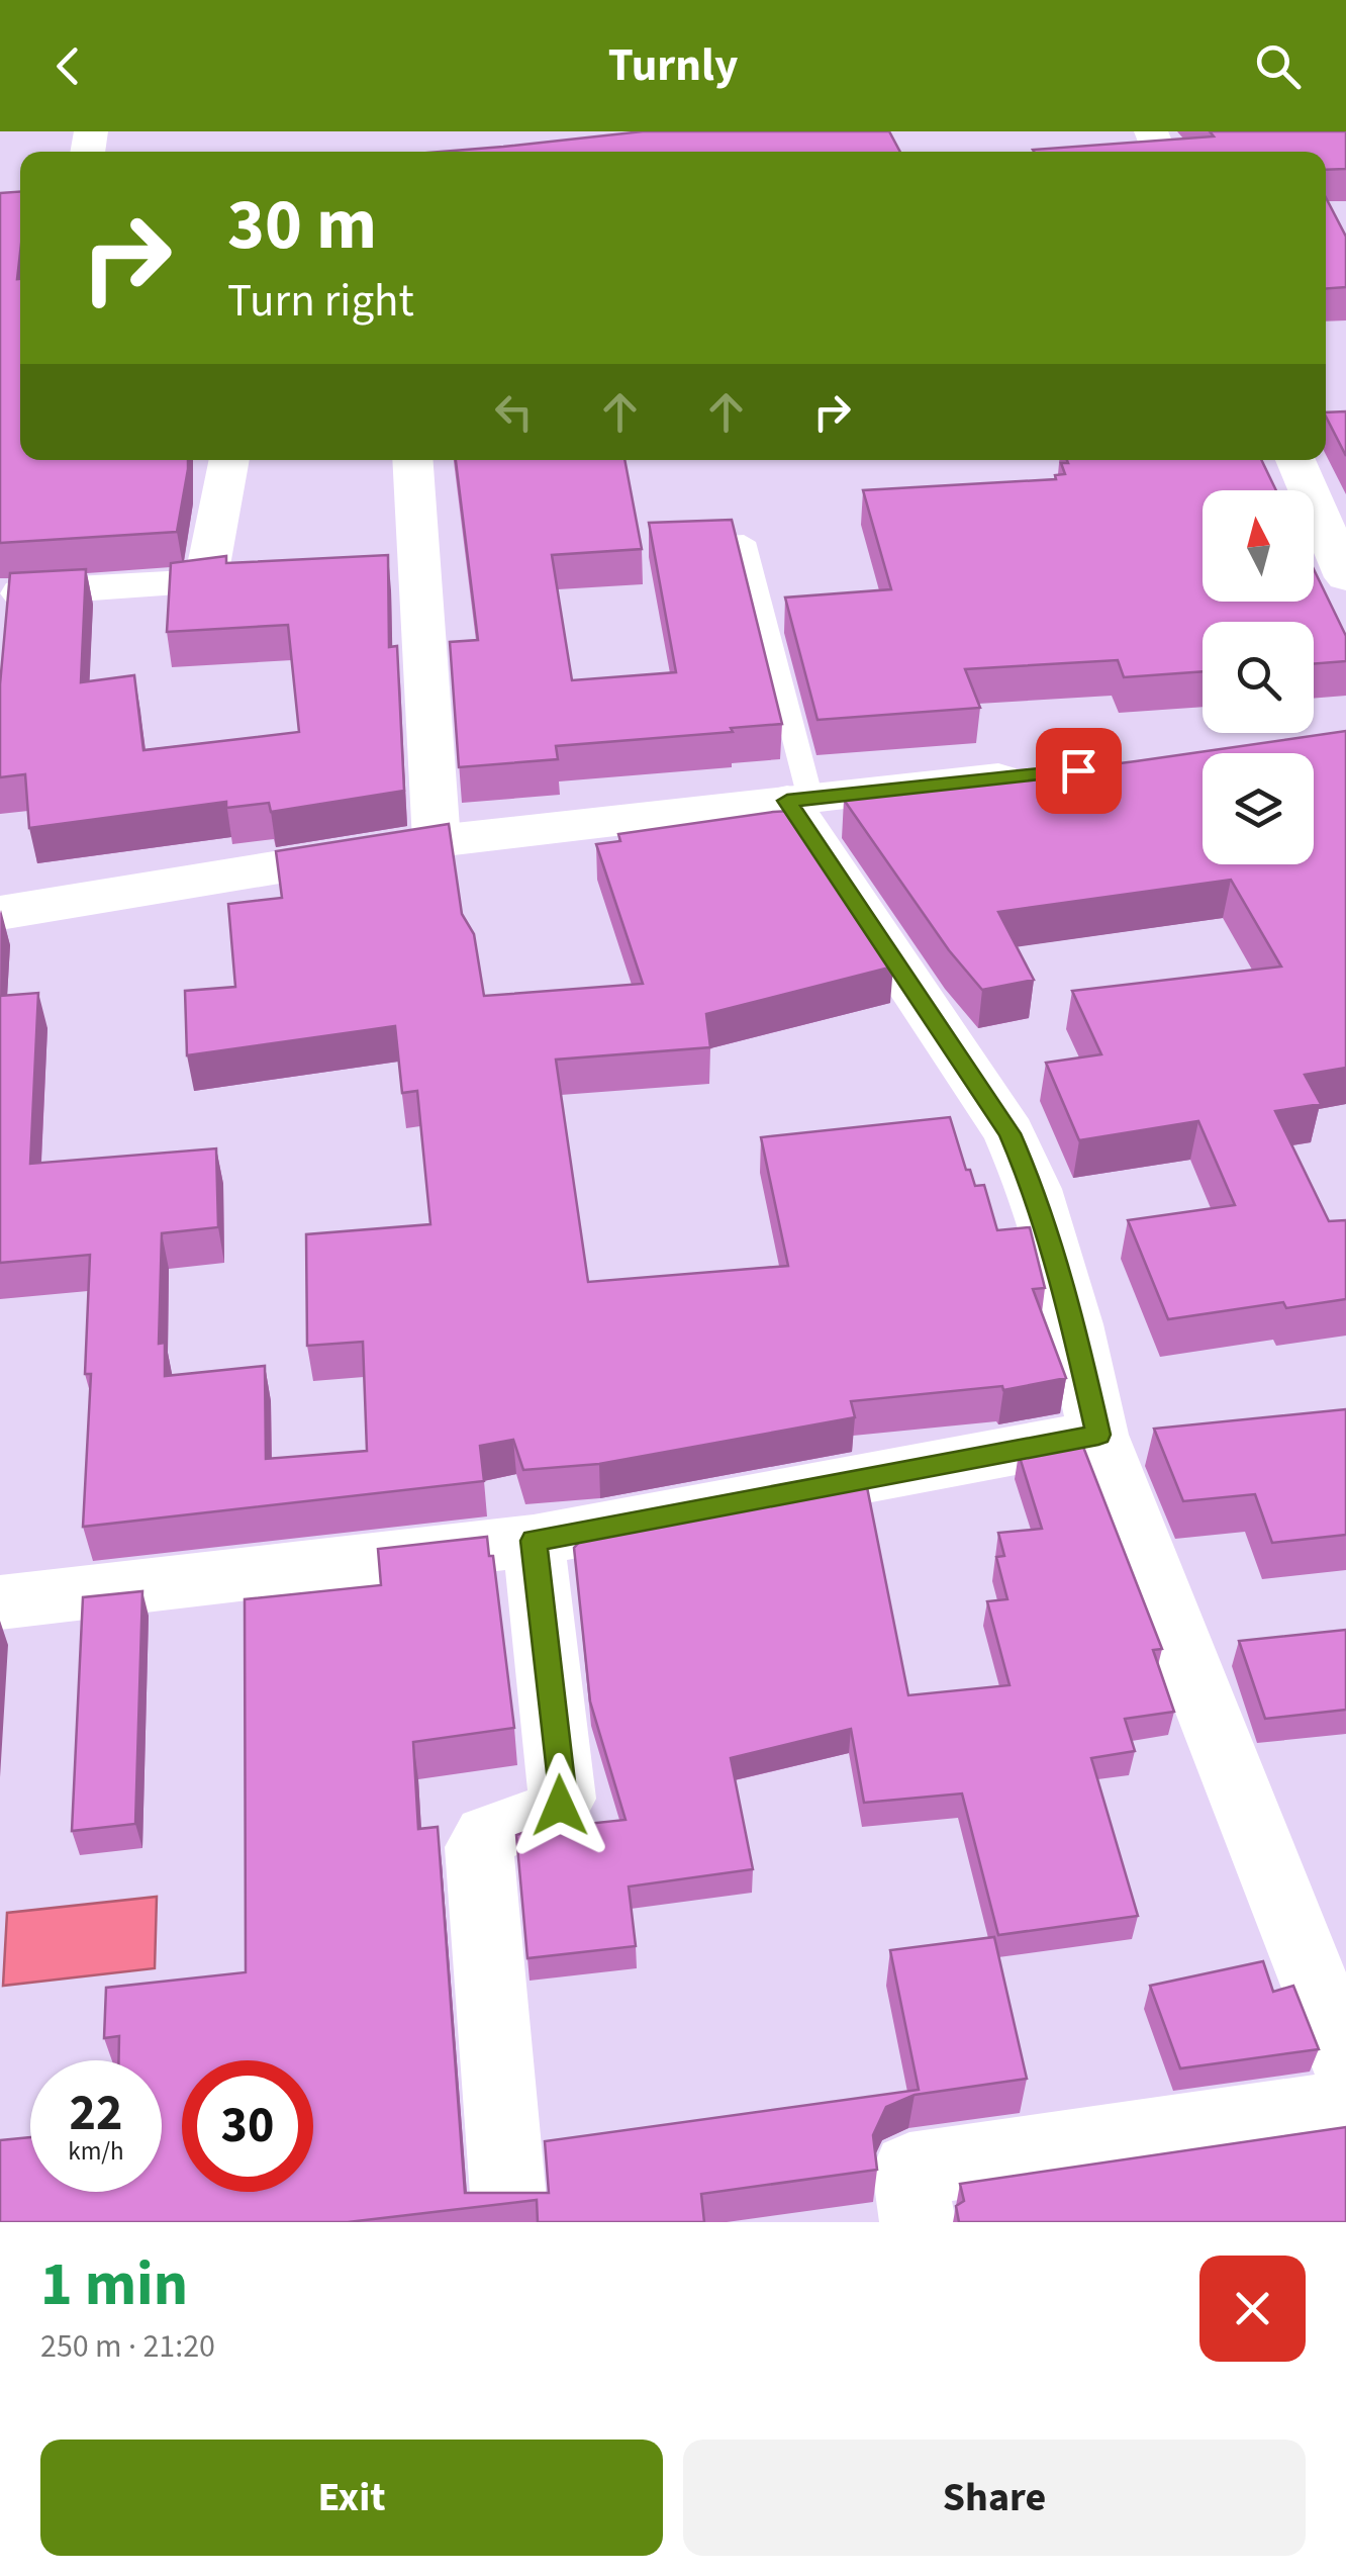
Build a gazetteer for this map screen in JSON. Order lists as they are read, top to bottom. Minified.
{"north":"top","page":{"header":"Turnly","turn":["30 m","Turn right"],"speed":"22 km/h","limit":"30","heading":["1 min","250 m · 21:20"],"buttons":["Exit","Share"]}}
